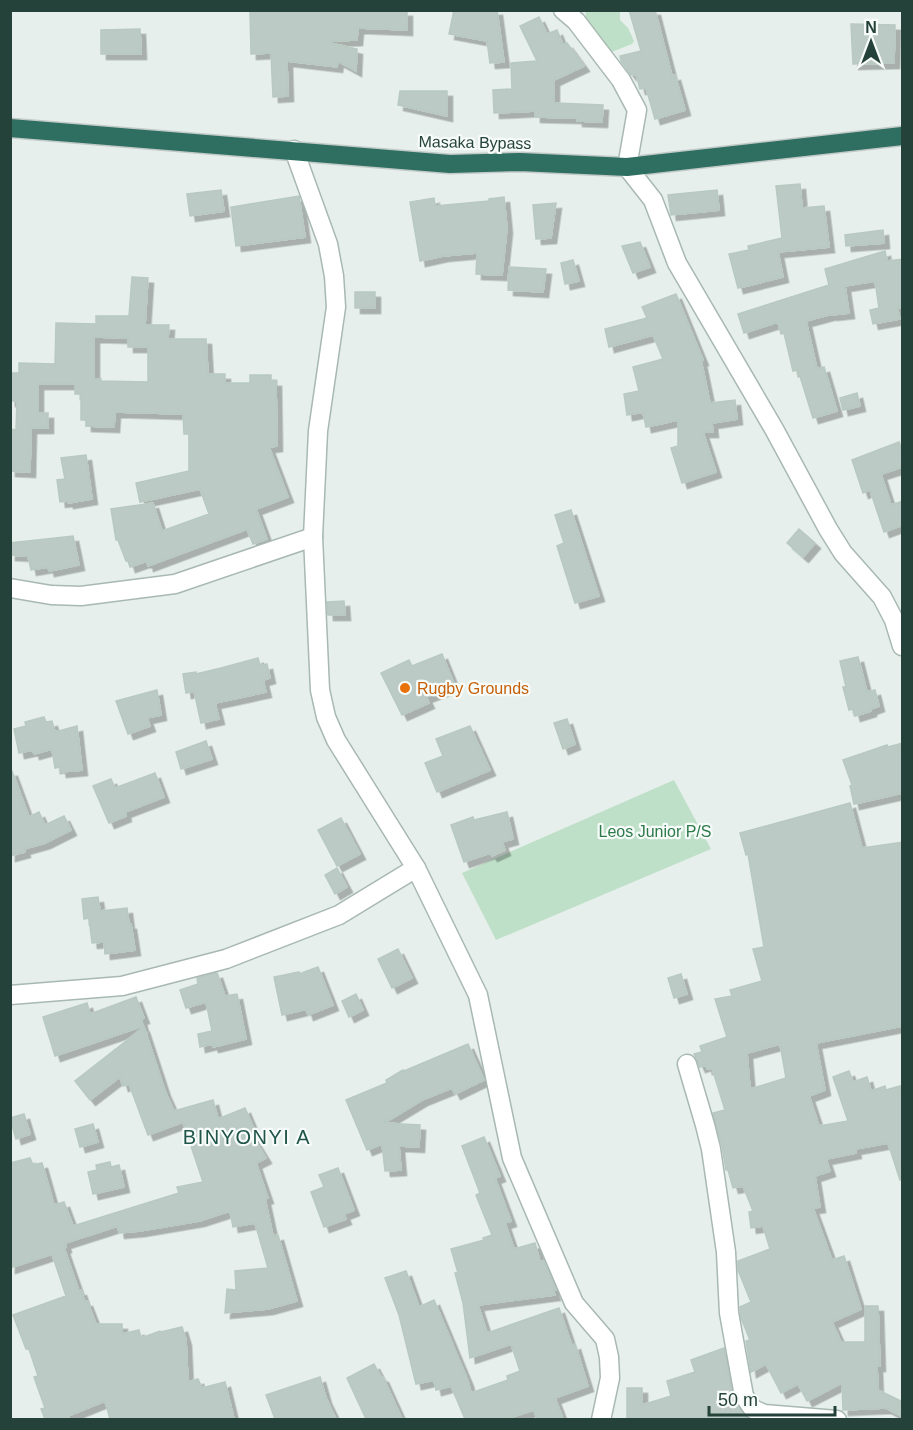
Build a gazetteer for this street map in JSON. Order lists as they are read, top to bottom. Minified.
{"streets":{"highway":["Masaka Bypass"]},"districts":["BINYONYI A"],"parks":["Leos Junior P/S"],"places":["Rugby Grounds"],"scale_bar":"50 m","north":"top"}
